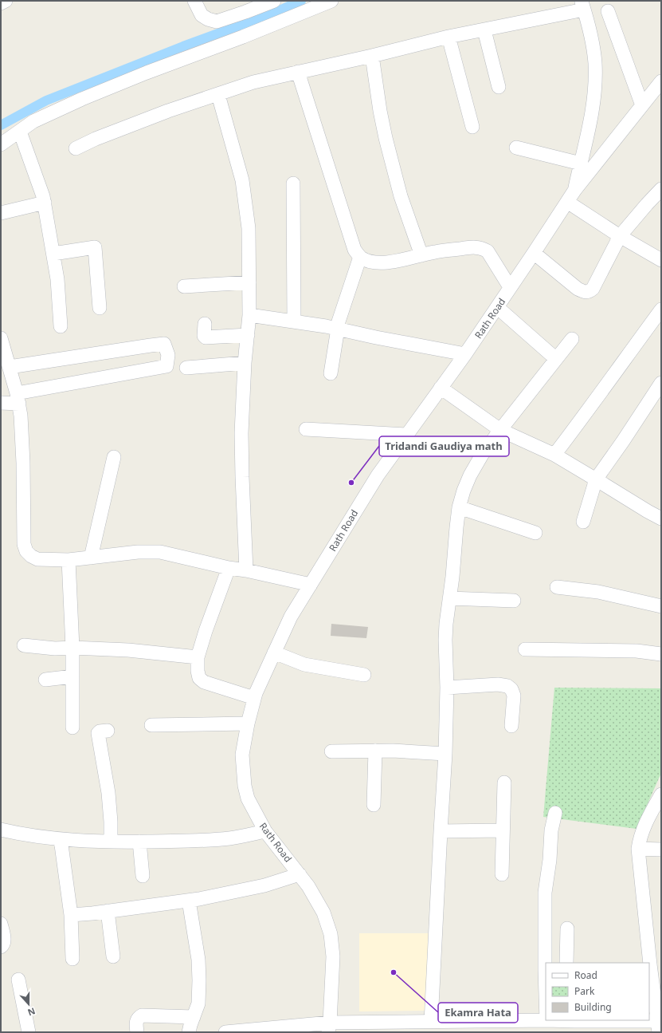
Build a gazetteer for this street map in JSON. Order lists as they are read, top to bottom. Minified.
{"streets":{"street":["Rath Road"]},"places":["Tridandi Gaudiya math","Ekamra Hata"],"legend":["Road","Park","Building"],"north":"bottom"}
